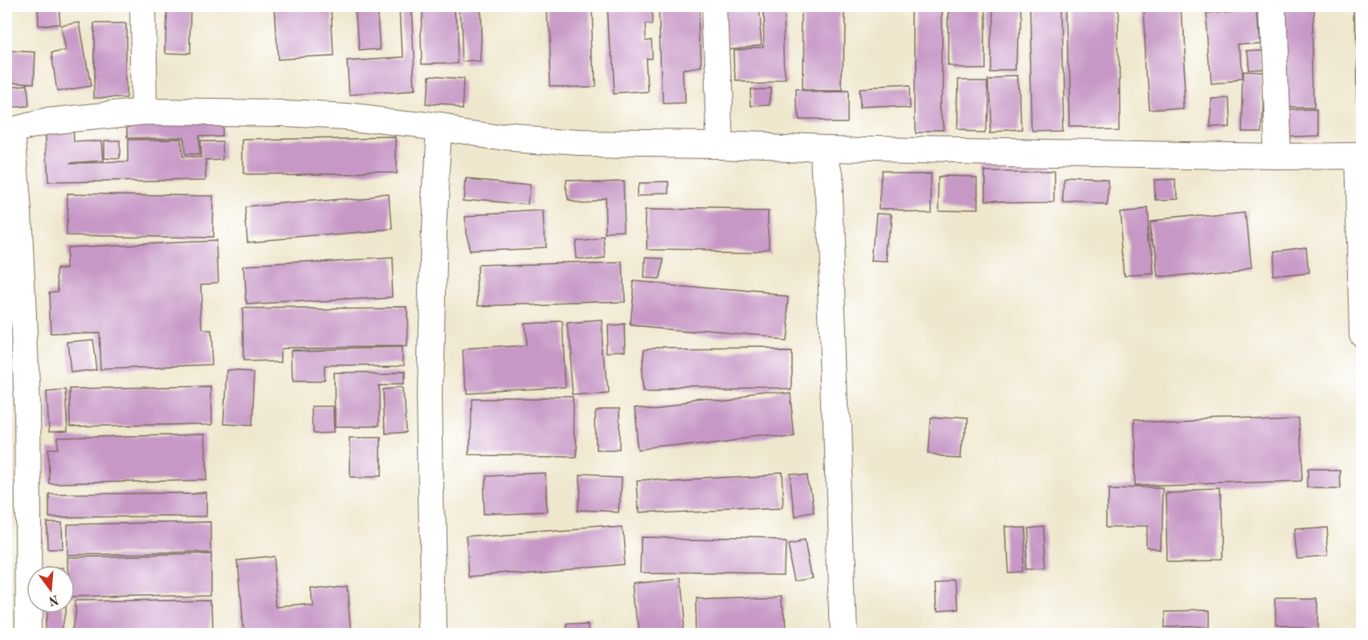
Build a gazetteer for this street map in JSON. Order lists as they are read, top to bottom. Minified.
{"north":"bottom"}
